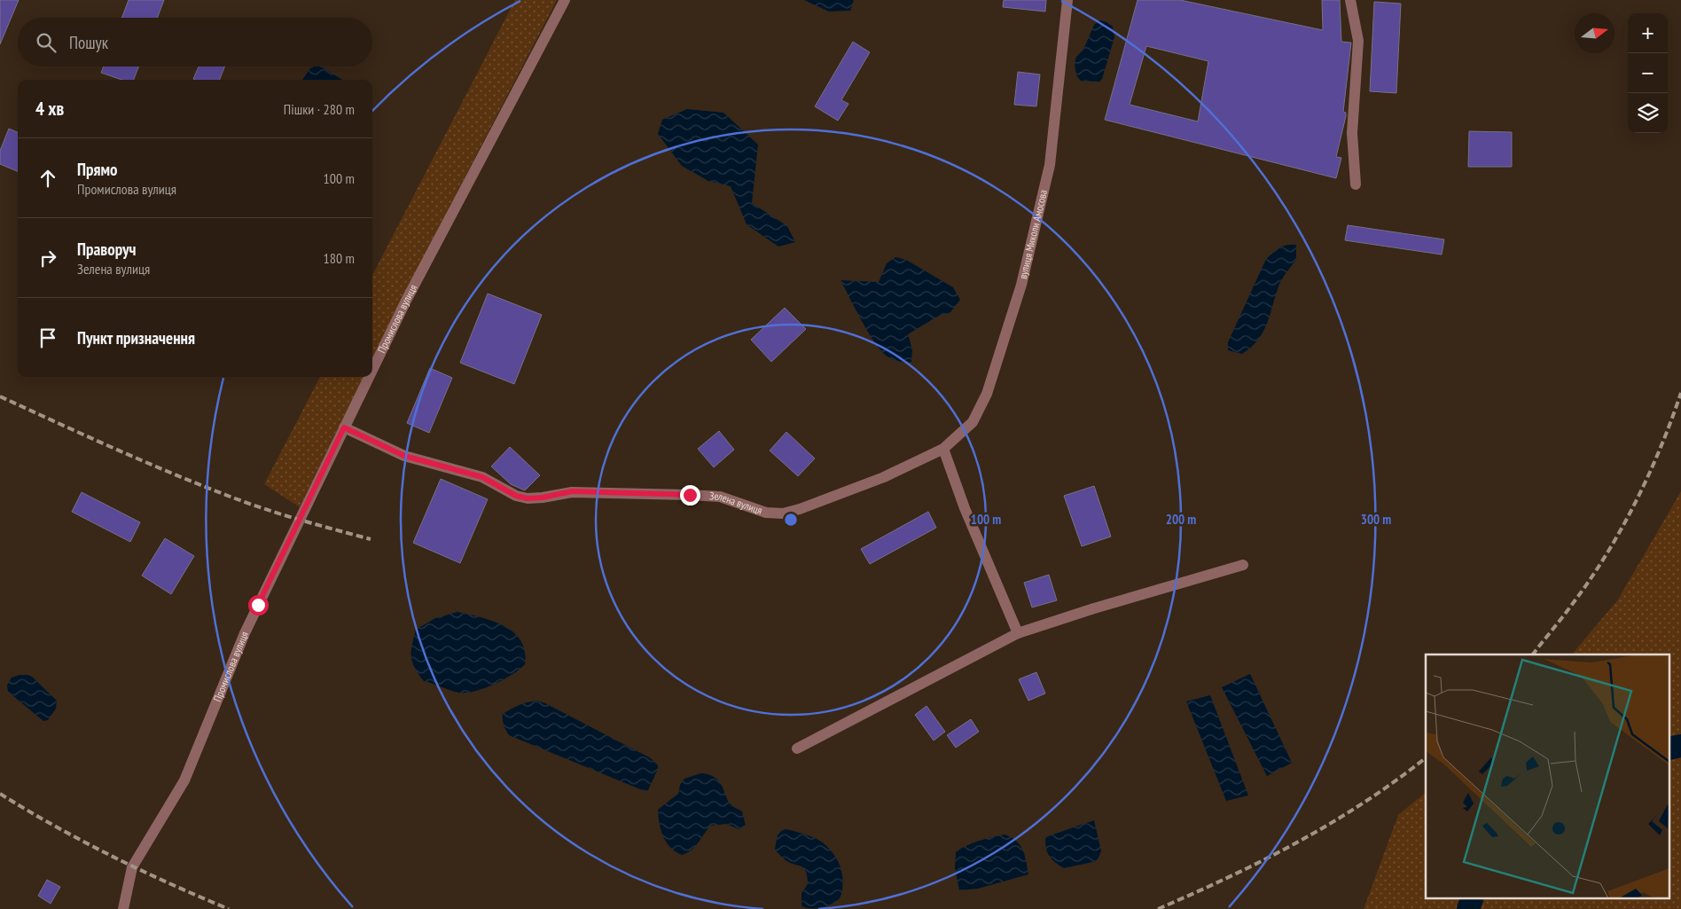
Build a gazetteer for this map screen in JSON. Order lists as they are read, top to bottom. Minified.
{"streets":{"street":["вулиця Миколи Амосова","Промислова вулиця","Зелена вулиця"]},"crossings":[["вулиця Миколи Амосова","Зелена вулиця"],["Промислова вулиця","Зелена вулиця"]],"north":"right","page":{"map_buttons":["+","−"],"search":"Пошук","heading":["4 хв","Пішки · 280 m"],"list":[["Прямо","Промислова вулиця","100 m"],["Праворуч","Зелена вулиця","180 m"],"Пункт призначення"]},"rings":["100 m","200 m","300 m"]}
